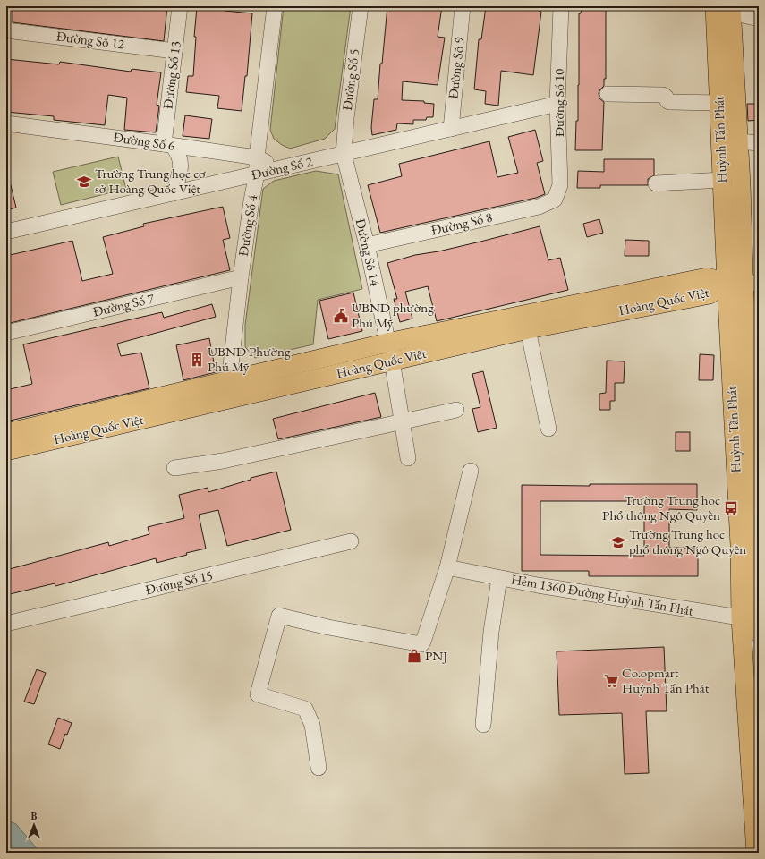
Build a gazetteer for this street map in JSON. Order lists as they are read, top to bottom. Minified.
{"streets":{"main road":["Huỳnh Tấn Phát","Hoàng Quốc Việt"],"street":["Đường Số 12","Đường Số 9","Đường Số 13","Đường Số 5","Đường Số 10","Đường Số 6","Đường Số 2","Đường Số 8","Đường Số 4","Đường Số 14","Đường Số 7","Đường Số 15","Hẻm 1360 Đường Huỳnh Tấn Phát"]},"crossings":[["Đường Số 12","Đường Số 13"],["Đường Số 9","Đường Số 2"],["Đường Số 13","Đường Số 6"],["Đường Số 5","Đường Số 2"],["Đường Số 5","Đường Số 14"],["Đường Số 10","Đường Số 2"],["Đường Số 10","Đường Số 8"],["Huỳnh Tấn Phát","Hoàng Quốc Việt"],["Huỳnh Tấn Phát","Hẻm 1360 Đường Huỳnh Tấn Phát"],["Đường Số 6","Đường Số 2"],["Đường Số 6","Đường Số 4"],["Đường Số 2","Đường Số 4"],["Đường Số 2","Đường Số 14"],["Đường Số 8","Đường Số 14"],["Đường Số 4","Hoàng Quốc Việt"],["Đường Số 4","Đường Số 7"],["Đường Số 14","Hoàng Quốc Việt"]],"places":{"school or university":["Trường Trung học cơ sở Hoàng Quốc Việt","Trường Trung học phổ thông Ngô Quyền"],"public building":["UBND phường Phú Mỹ"],"building":["UBND Phường Phú Mỹ"],"bus stop":["Trường Trung học Phổ thông Ngô Quyền"],"shop":["PNJ"],"supermarket":["Co.opmart Huỳnh Tấn Phát"]},"north":"top"}
